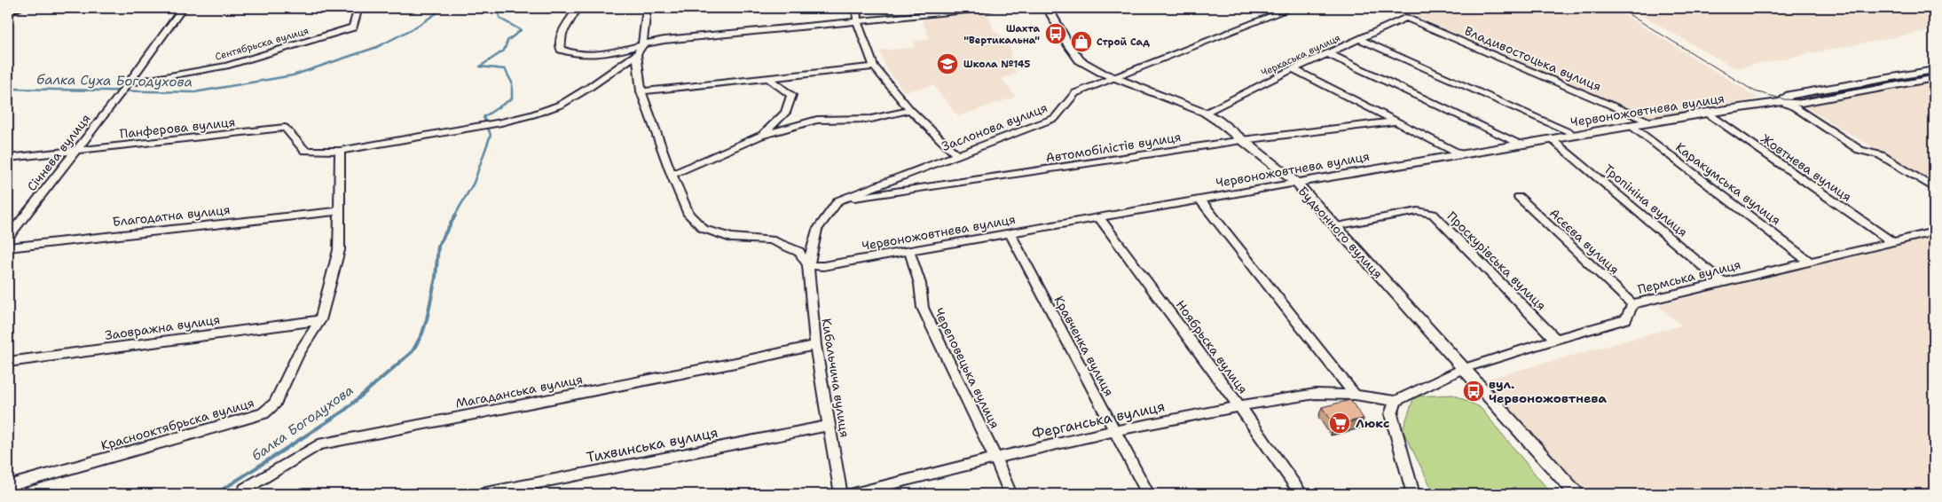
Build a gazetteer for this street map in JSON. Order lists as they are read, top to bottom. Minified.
{"streets":{"main road":["Червоножовтнева вулиця","Будьонного вулиця"],"street":["Сентябрьска вулиця","Черкаська вулиця","Владивостоцька вулиця","Заслонова вулиця","Панферова вулиця","Автомобілістів вулиця","Січнева вулиця","Жовтнева вулиця","Каракумська вулиця","Тропініна вулиця","Благодатна вулиця","Асєєва вулиця","Проскурівська вулиця","Пермська вулиця","Заовражна вулиця","Кравченка вулиця","Ноябрьска вулиця","Череповецька вулиця","Кибальчича вулиця","Магаданська вулиця","Ферганська вулиця","Краснооктябрьска вулиця","Тихвинська вулиця"]},"crossings":[["Сентябрьска вулиця","Січнева вулиця"],["Черкаська вулиця","Владивостоцька вулиця"],["Черкаська вулиця","Будьонного вулиця"],["Владивостоцька вулиця","Червоножовтнева вулиця"],["Червоножовтнева вулиця","Жовтнева вулиця"],["Червоножовтнева вулиця","Каракумська вулиця"],["Червоножовтнева вулиця","Тропініна вулиця"],["Червоножовтнева вулиця","Будьонного вулиця"],["Червоножовтнева вулиця","Кравченка вулиця"],["Червоножовтнева вулиця","Ноябрьска вулиця"],["Червоножовтнева вулиця","Череповецька вулиця"],["Червоножовтнева вулиця","Кибальчича вулиця"],["Заслонова вулиця","Автомобілістів вулиця"],["Заслонова вулиця","Будьонного вулиця"],["Панферова вулиця","Січнева вулиця"],["Панферова вулиця","Краснооктябрьска вулиця"],["Автомобілістів вулиця","Будьонного вулиця"],["Жовтнева вулиця","Пермська вулиця"],["Каракумська вулиця","Пермська вулиця"],["Тропініна вулиця","Пермська вулиця"],["Благодатна вулиця","Краснооктябрьска вулиця"],["Будьонного вулиця","Проскурівська вулиця"],["Будьонного вулиця","Пермська вулиця"],["Асєєва вулиця","Пермська вулиця"],["Проскурівська вулиця","Пермська вулиця"],["Заовражна вулиця","Краснооктябрьска вулиця"],["Кравченка вулиця","Ферганська вулиця"],["Ноябрьска вулиця","Ферганська вулиця"],["Череповецька вулиця","Ферганська вулиця"],["Кибальчича вулиця","Магаданська вулиця"],["Кибальчича вулиця","Тихвинська вулиця"]],"water":["балка Суха Богодухова","балка Богодухова"],"places":{"bus stop":["Шахта \"Вертикальна\"","вул. Червоножовтнева"],"shop":["Строй Сад"],"school or university":["Школа №145"],"supermarket":["Люкс"]}}
